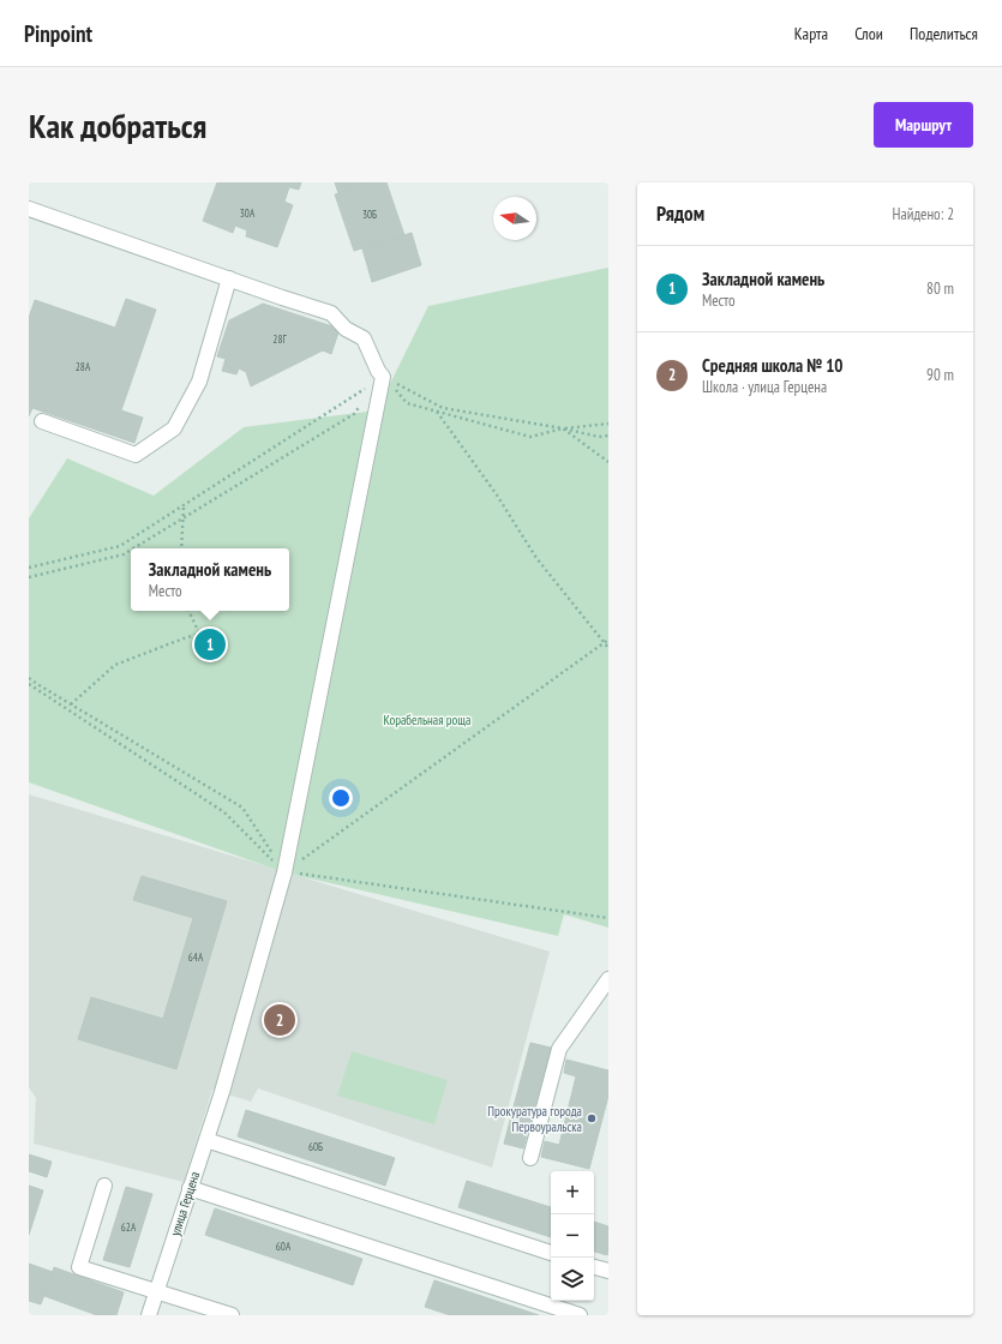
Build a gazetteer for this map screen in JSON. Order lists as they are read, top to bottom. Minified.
{"streets":{"street":["улица Герцена"]},"parks":["Корабельная роща"],"places":["Прокуратура города Первоуральска"],"house_numbers":["30А","30Б","28Г","28А","64А","60Б","62А","60А"],"north":"left","page":{"header":"Pinpoint","nav":["Карта","Слои","Поделиться"],"buttons":"Маршрут","title":"Как добраться","heading":["Рядом","Найдено: 2"],"list":[{"mark":"1","name":"Закладной камень","note":"Место","value":"80 m"},{"mark":"2","name":"Средняя школа № 10","note":"Школа · улица Герцена","value":"90 m"}],"popup":["Закладной камень","Место"],"pins":["1","2"],"map_buttons":["+","−"]}}
